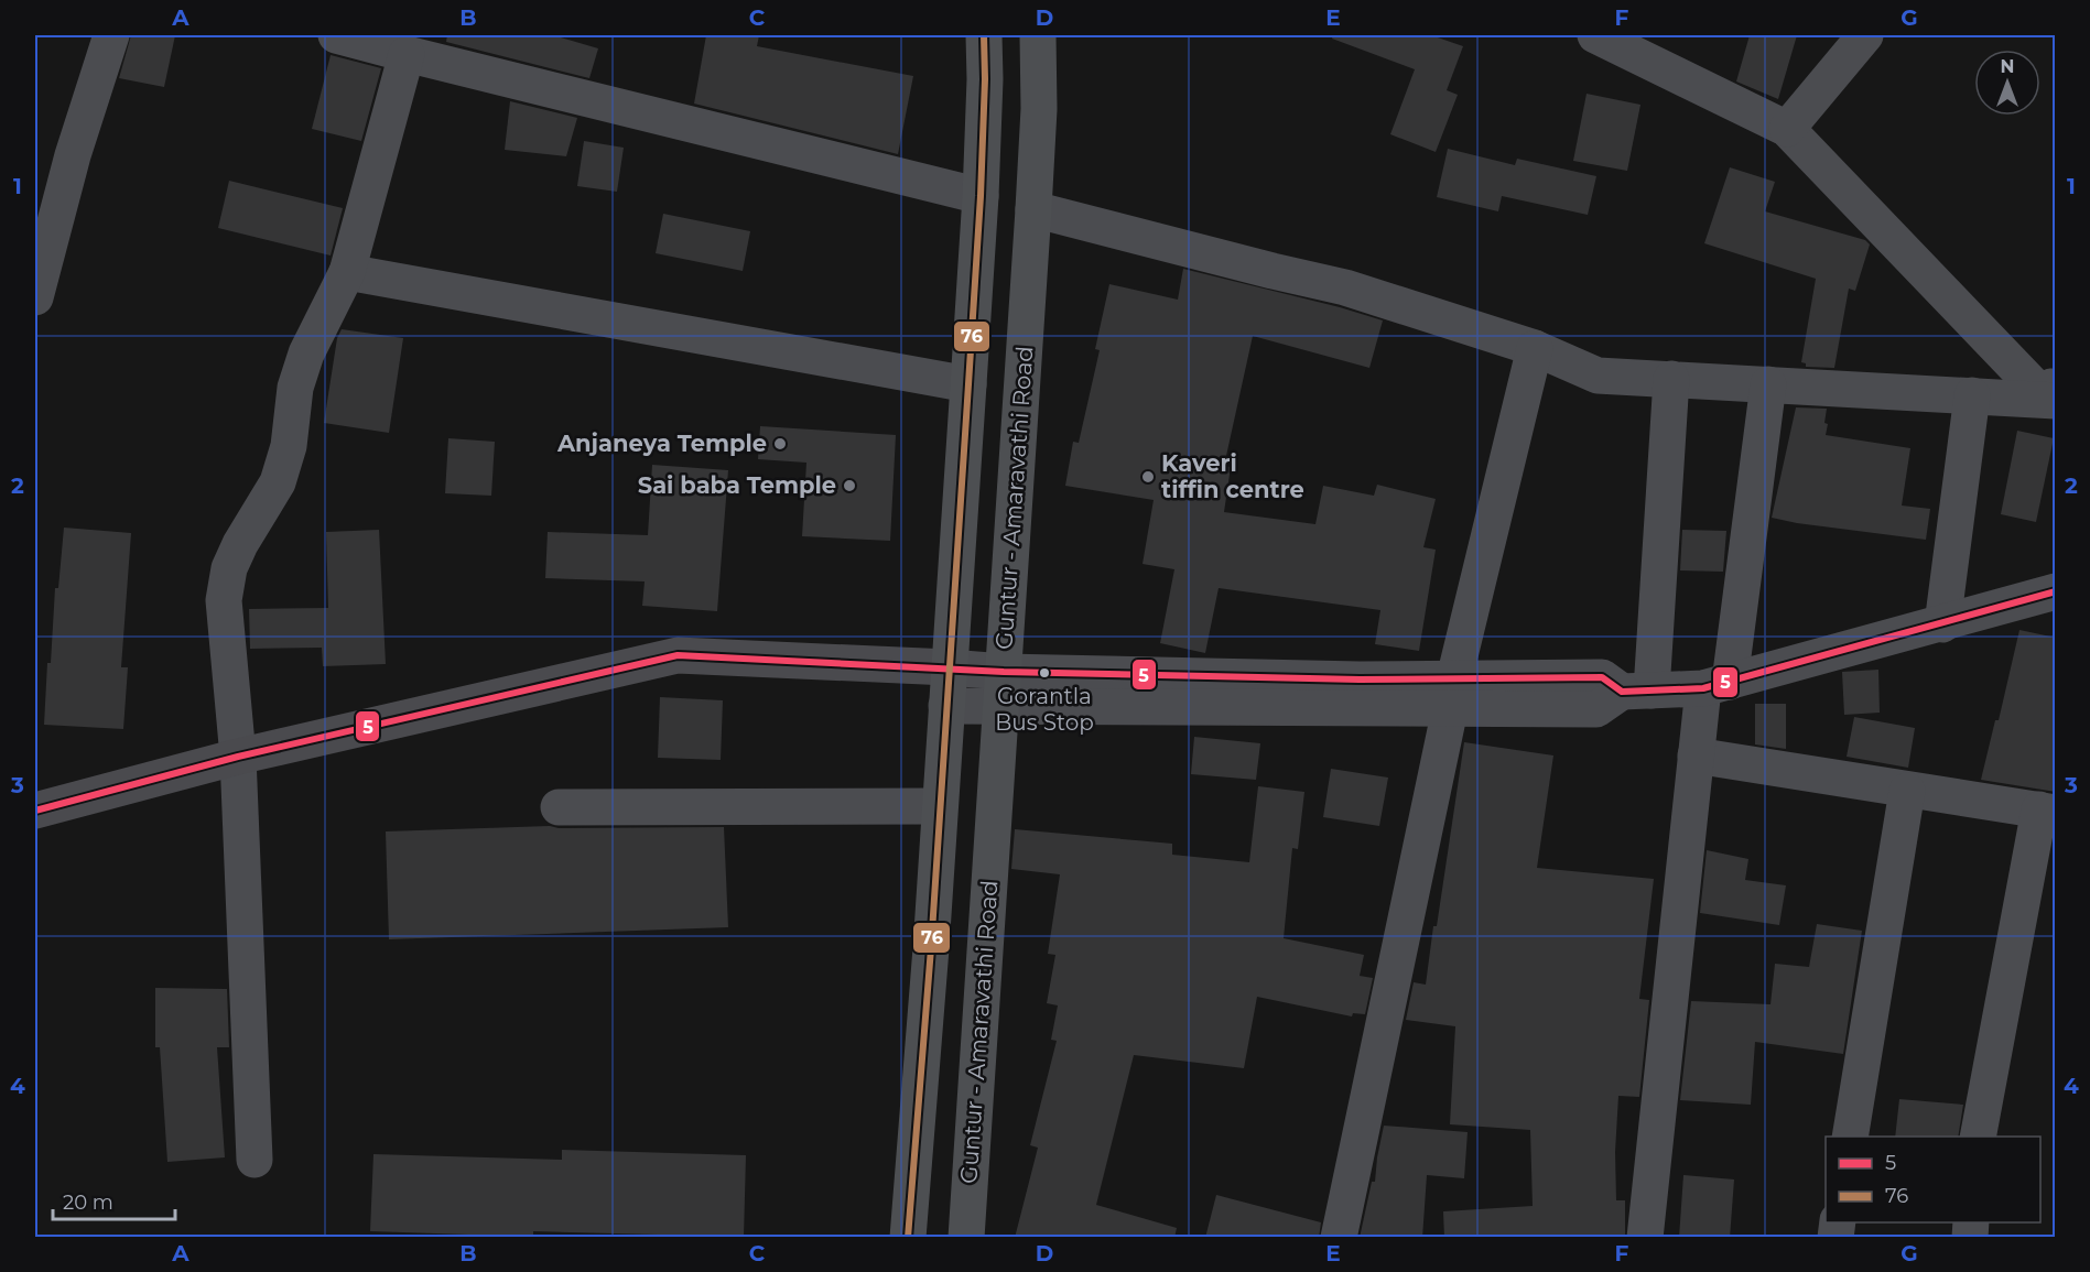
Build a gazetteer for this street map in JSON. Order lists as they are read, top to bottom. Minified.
{"streets":{"main road":["Guntur - Amaravathi Road"]},"places":["Anjaneya Temple","Kaveri tiffin centre","Sai baba Temple","Gorantla Bus Stop"],"lines":["transit line 76","transit line 5"],"legend":["5","76"],"scale_bar":"20 m","north":"top","grid":{"columns":["A","B","C","D","E","F","G"],"rows":["1","2","3","4"]}}
